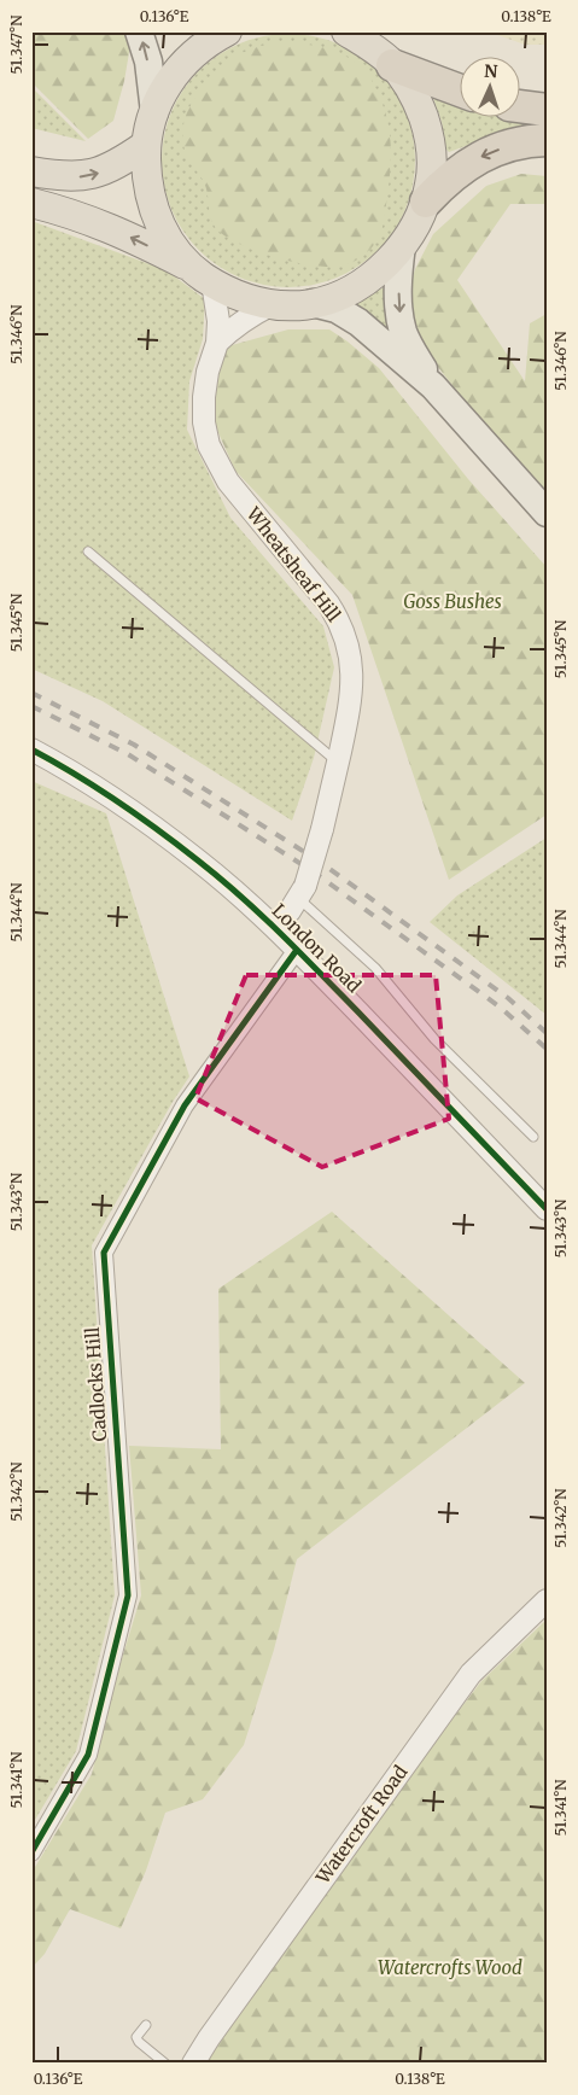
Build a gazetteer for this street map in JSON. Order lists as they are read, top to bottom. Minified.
{"streets":{"street":["Wheatsheaf Hill","London Road","Cadlocks Hill","Watercroft Road"]},"crossings":[["Wheatsheaf Hill","London Road"],["London Road","Cadlocks Hill"]],"parks":["Goss Bushes","Watercrofts Wood"],"north":"top","coordinates":["0.136°E","0.138°E","51.347°N","51.346°N","51.345°N","51.344°N","51.343°N","51.342°N","51.341°N"]}
